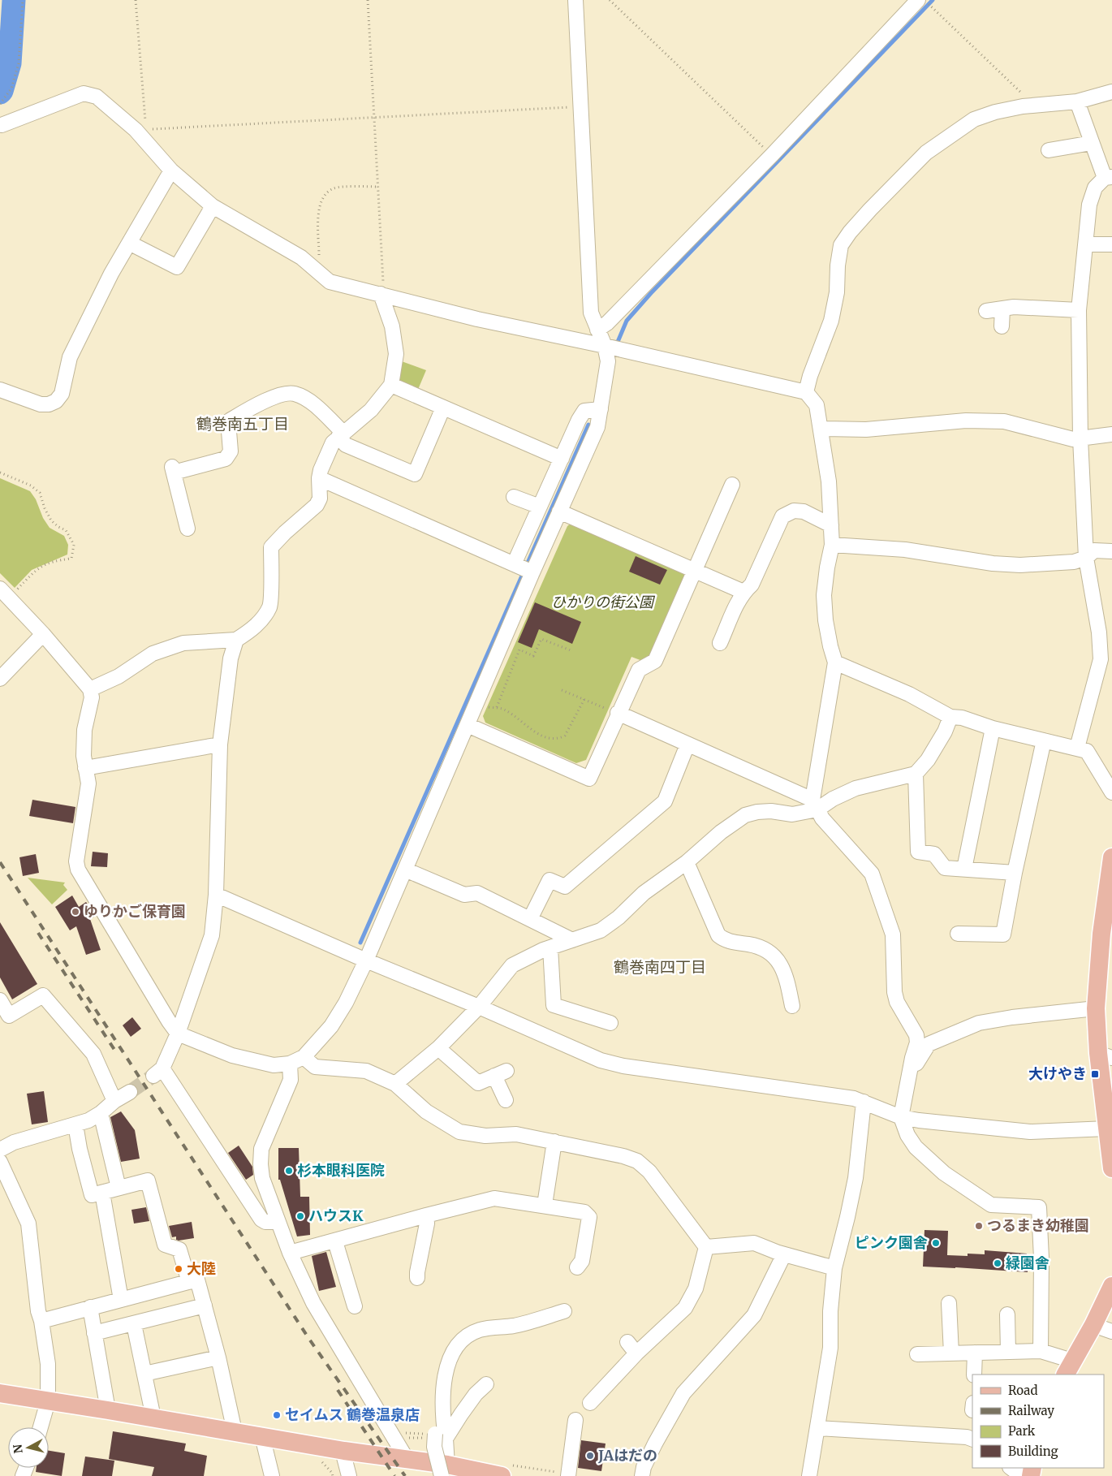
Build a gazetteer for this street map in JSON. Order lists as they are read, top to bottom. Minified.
{"districts":["鶴巻南五丁目","鶴巻南四丁目"],"parks":["ひかりの街公園"],"places":{"other":["ゆりかご保育園","杉本眼科医院","ハウスK","つるまき幼稚園","ピンク園舎","緑園舎","大陸","セイムス 鶴巻温泉店","JAはだの"],"transit":["大けやき"]},"legend":["Road","Railway","Park","Building"],"north":"left"}
